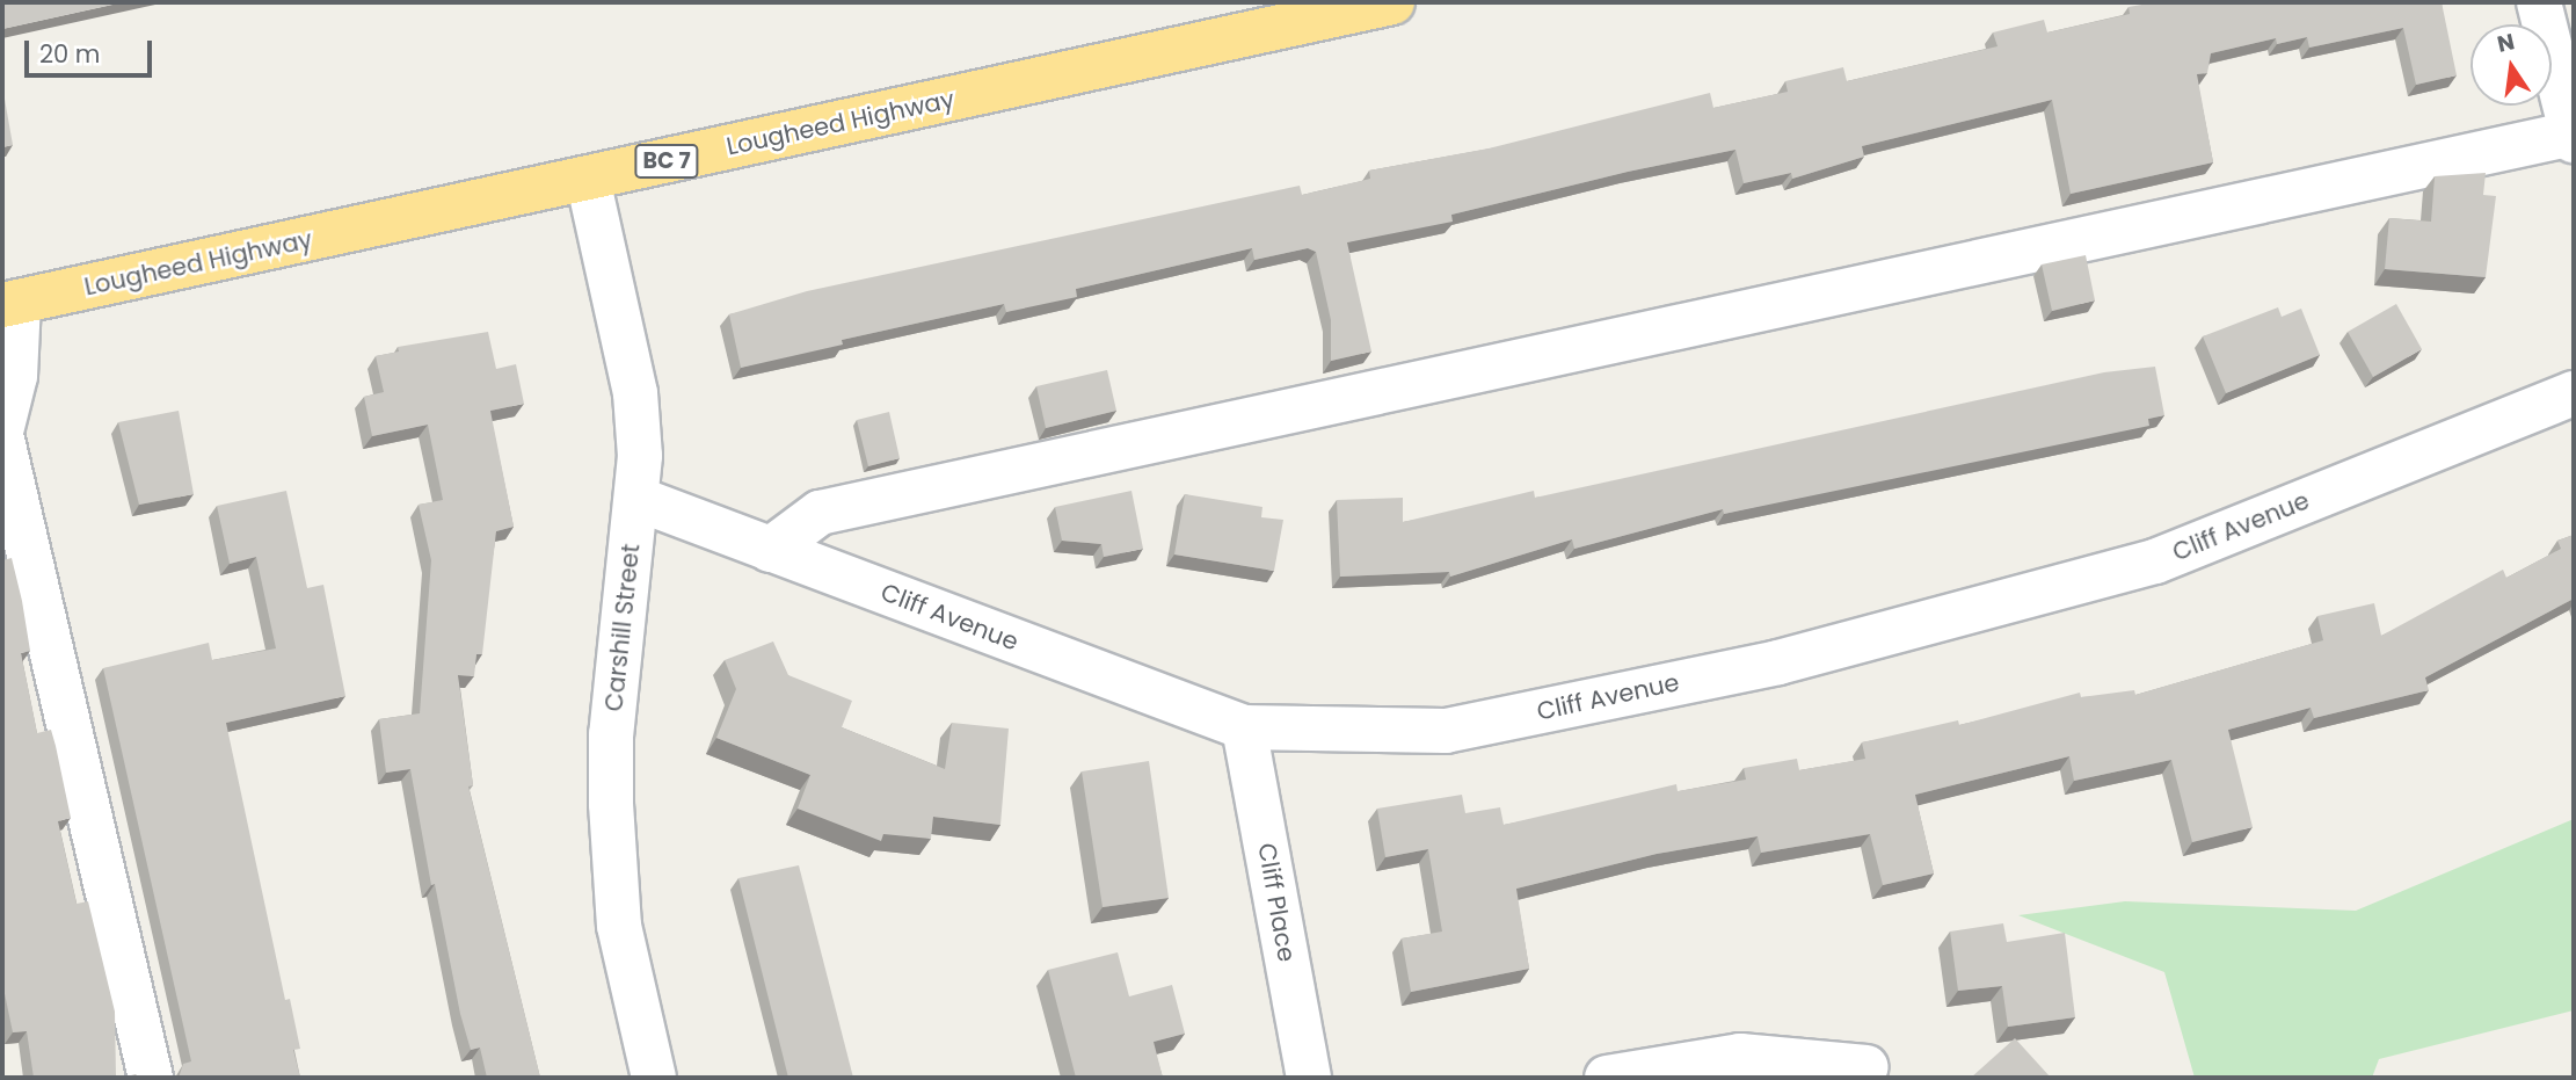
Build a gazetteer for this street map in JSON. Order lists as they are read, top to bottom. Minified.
{"streets":{"highway":["Lougheed Highway","BC 7"],"street":["Cliff Avenue","Carshill Street","Cliff Place"]},"crossings":[["Lougheed Highway","Carshill Street"],["Cliff Avenue","Carshill Street"],["Cliff Avenue","Cliff Place"]],"scale_bar":"20 m","north":"top"}
